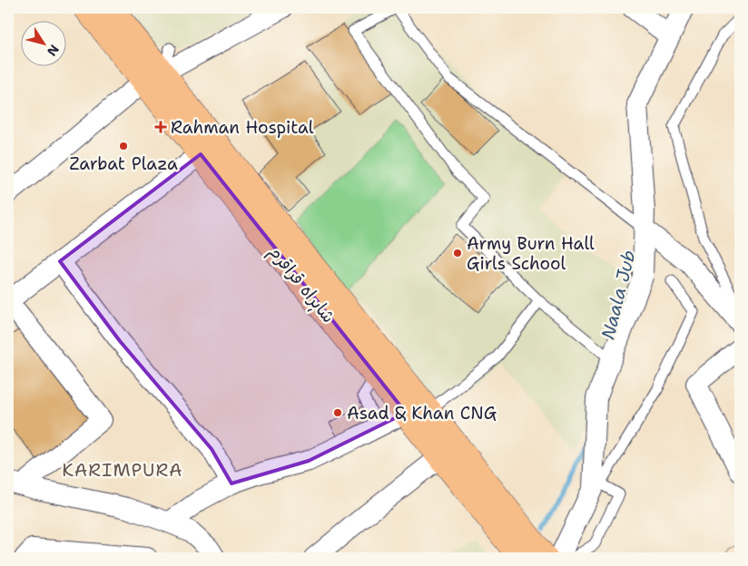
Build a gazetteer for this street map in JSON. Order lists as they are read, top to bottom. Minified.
{"streets":{"highway":["شاہراہ قراقرم"]},"districts":["KARIMPURA"],"water":["Naala Jub"],"places":{"health":["Rahman Hospital"],"other":["Zarbat Plaza","Army Burn Hall Girls School","Asad & Khan CNG"]},"north":"bottom right"}
